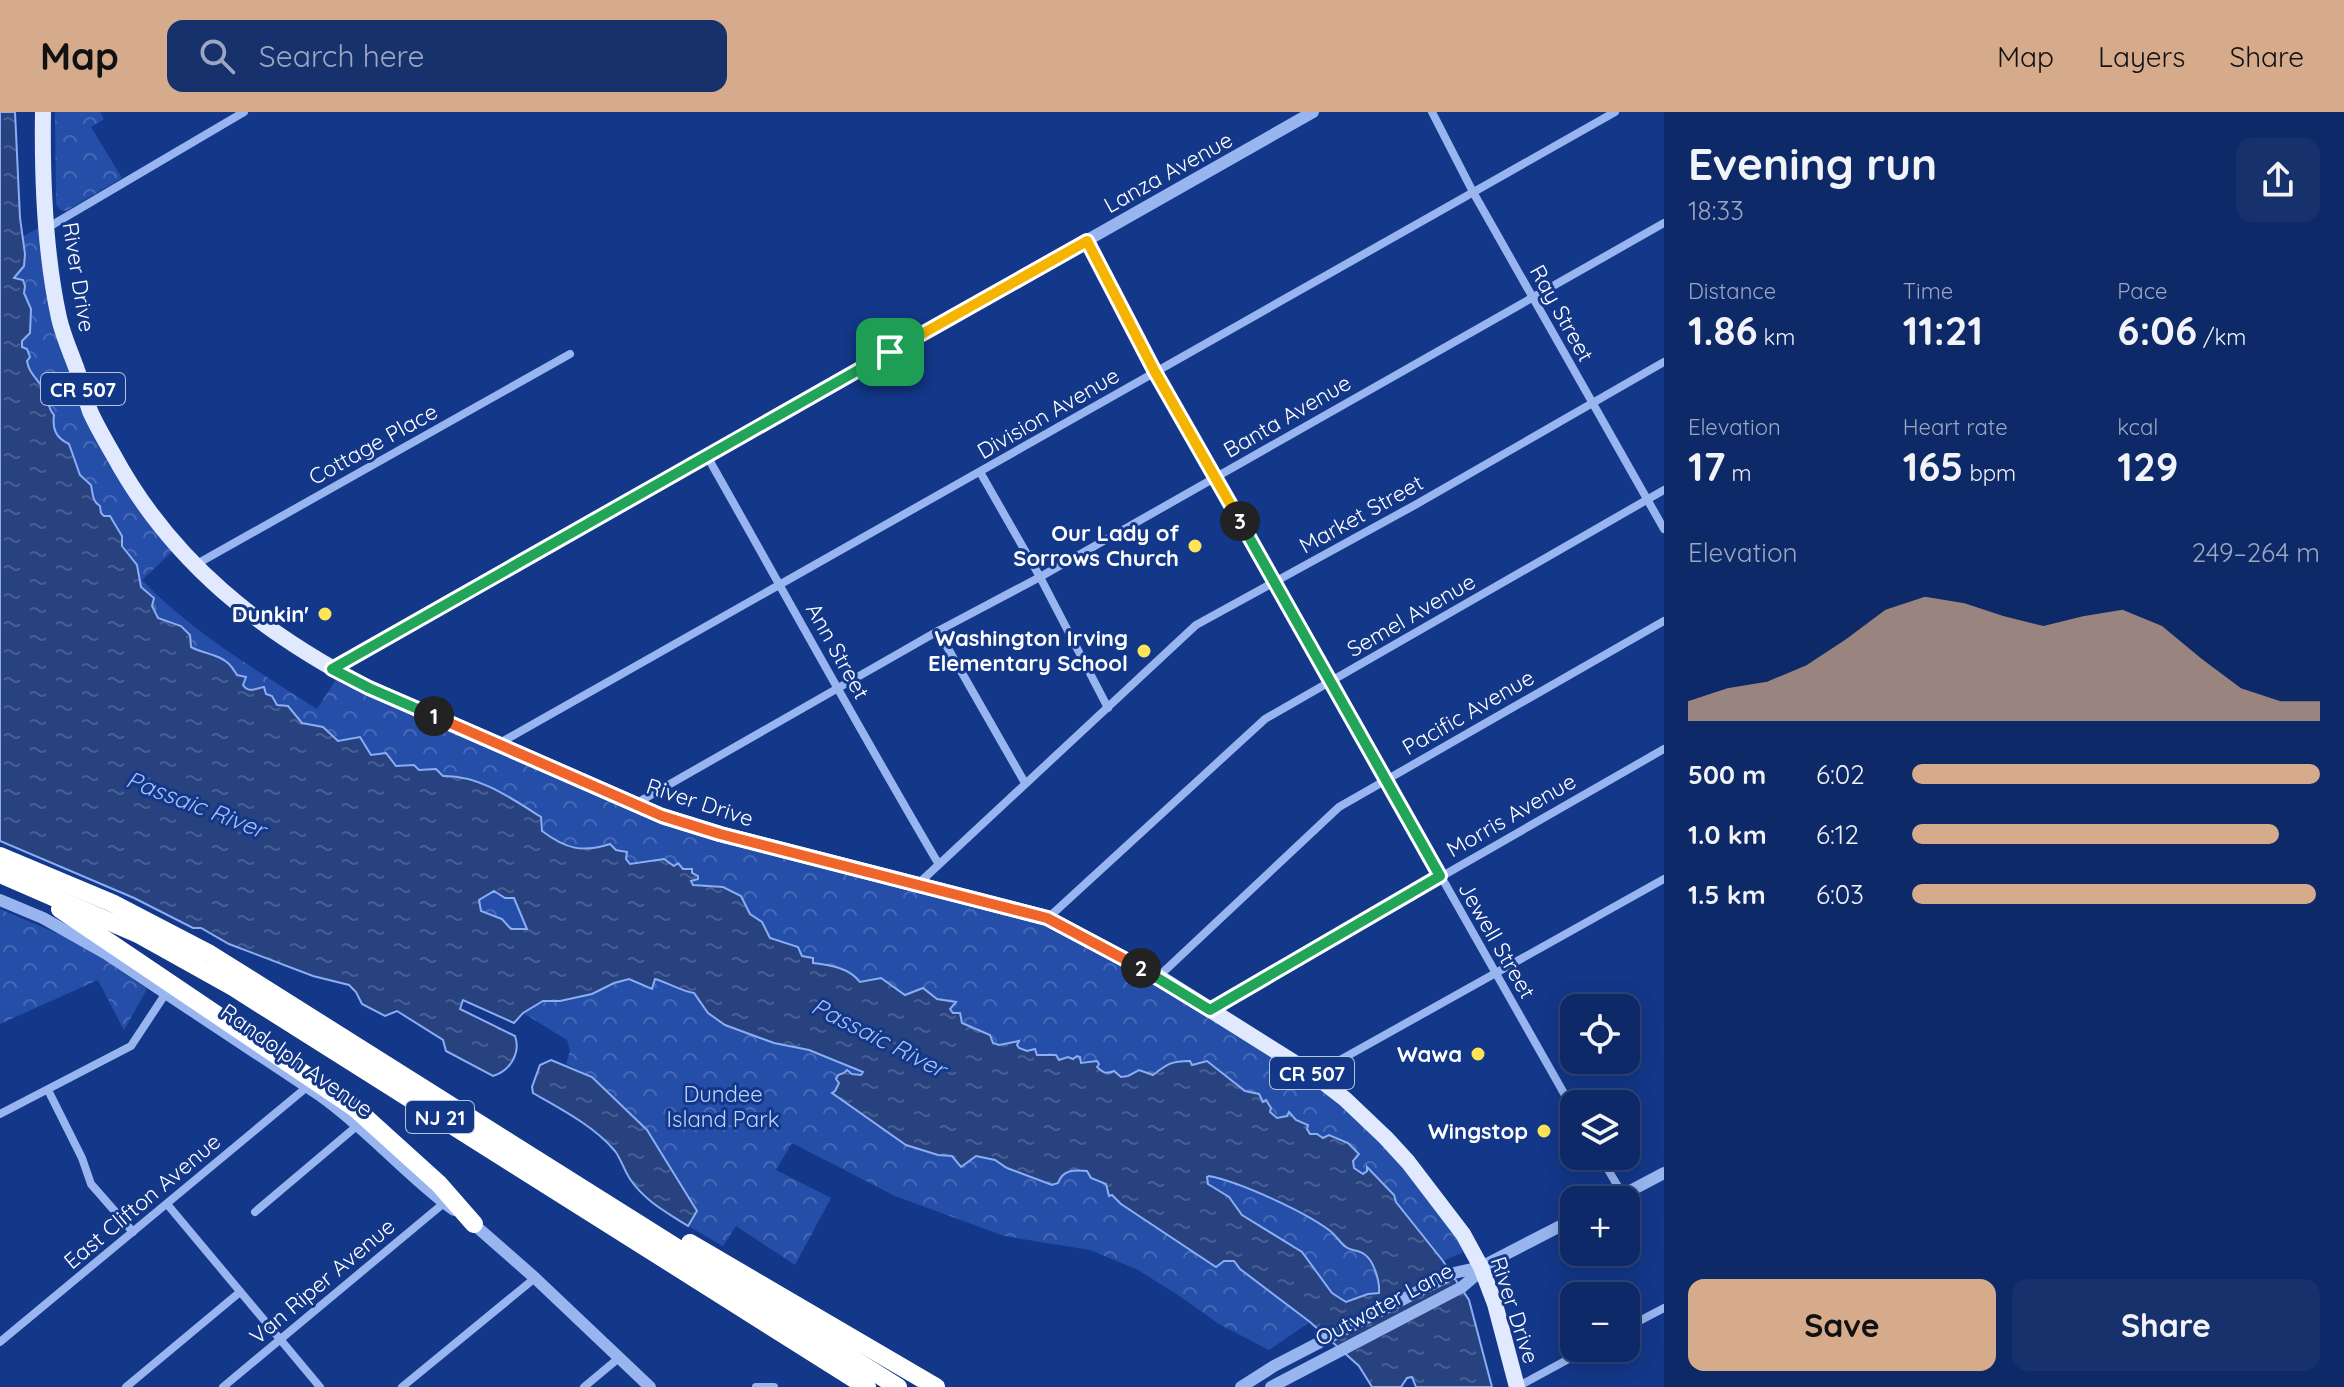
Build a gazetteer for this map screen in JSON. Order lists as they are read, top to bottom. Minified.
{"streets":{"highway":["NJ 21"],"main road":["River Drive","CR 507"],"street":["Lanza Avenue","Ray Street","Division Avenue","Banta Avenue","Cottage Place","Market Street","Semel Avenue","Ann Street","Pacific Avenue","Morris Avenue","Jewell Street","Randolph Avenue","East Clifton Avenue","Van Riper Avenue","Outwater Lane"]},"crossings":[["Lanza Avenue","River Drive"],["Lanza Avenue","Ann Street"],["Lanza Avenue","Jewell Street"],["River Drive","Division Avenue"],["River Drive","Banta Avenue"],["River Drive","Cottage Place"],["River Drive","Market Street"],["River Drive","Semel Avenue"],["River Drive","Pacific Avenue"],["River Drive","Morris Avenue"],["River Drive","Outwater Lane"],["Ray Street","Division Avenue"],["Ray Street","Banta Avenue"],["Ray Street","Market Street"],["Ray Street","Semel Avenue"],["Division Avenue","Ann Street"],["Division Avenue","Jewell Street"],["Banta Avenue","Ann Street"],["Banta Avenue","Jewell Street"],["Market Street","Ann Street"],["Market Street","Jewell Street"],["Semel Avenue","Jewell Street"],["Pacific Avenue","Jewell Street"],["Morris Avenue","Jewell Street"],["Randolph Avenue","East Clifton Avenue"],["Randolph Avenue","Van Riper Avenue"]],"water":["Passaic River"],"parks":["Dundee Island Park"],"places":["Our Lady of Sorrows Church","Dunkin'","Washington Irving Elementary School","Wawa","Wingstop"],"page":{"header":"Map","search":"Search here","nav":["Map","Layers","Share"],"heading":["Evening run","18:33"],"stats":[["Distance","1.86 km"],["Time","11:21"],["Pace","6:06 /km"],["Elevation","17 m"],["Heart rate","165 bpm"],["kcal","129"]],"pins":["3","1","2"],"chart":["Elevation","249–264 m"],"list":[{"name":"500 m","note":"6:02"},{"name":"1.0 km","note":"6:12"},{"name":"1.5 km","note":"6:03"}],"map_buttons":["+","−"],"buttons":["Save","Share"]}}
